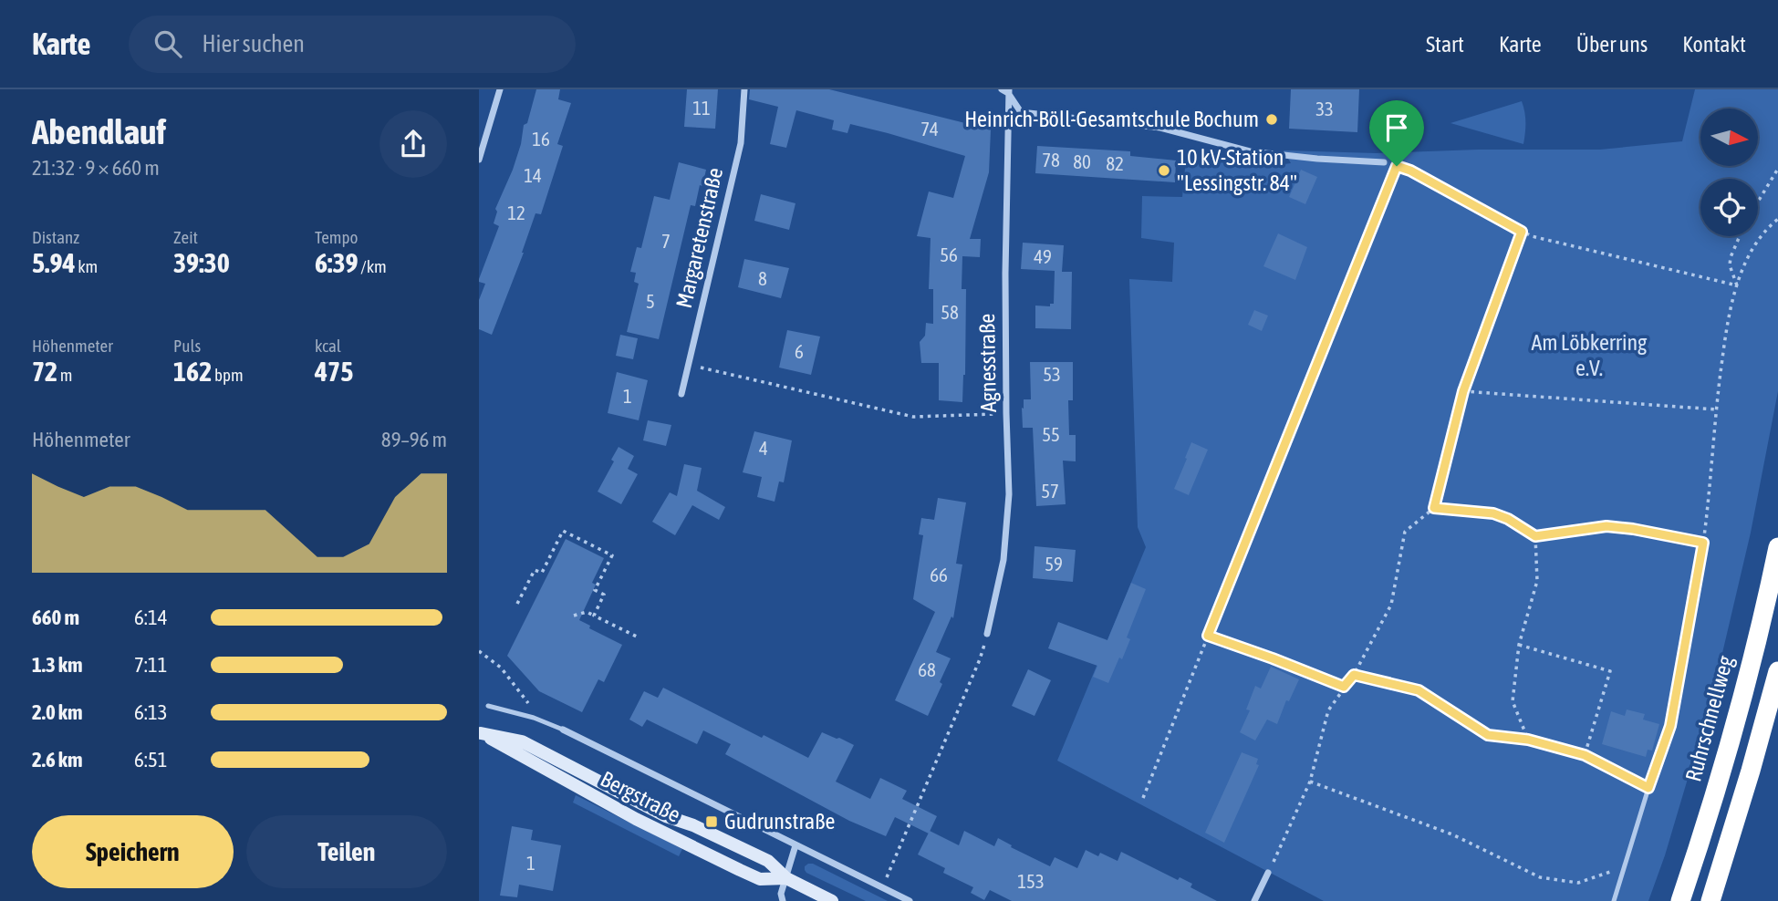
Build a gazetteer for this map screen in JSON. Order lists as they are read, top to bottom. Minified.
{"streets":{"highway":["Ruhrschnellweg"],"street":["Margaretenstraße","Agnesstraße","Bergstraße"]},"parks":["Am Löbkerring e.V."],"places":{"other":["Heinrich-Böll-Gesamtschule Bochum","10 kV-Station \"Lessingstr. 84\""],"transit":["Gudrunstraße"]},"house_numbers":["11","33","74","16","78","80","82","14","12","7","56","49","8","5","58","6","53","1","55","4","57","59","66","68","1","153"],"north":"right","page":{"header":"Karte","search":"Hier suchen","nav":["Start","Karte","Über uns","Kontakt"],"heading":["Abendlauf","21:32 · 9 × 660 m"],"stats":[["Distanz","5.94 km"],["Zeit","39:30"],["Tempo","6:39 /km"],["Höhenmeter","72 m"],["Puls","162 bpm"],["kcal","475"]],"chart":["Höhenmeter","89–96 m"],"list":[{"name":"660 m","note":"6:14"},{"name":"1.3 km","note":"7:11"},{"name":"2.0 km","note":"6:13"},{"name":"2.6 km","note":"6:51"}],"buttons":["Speichern","Teilen"]}}
